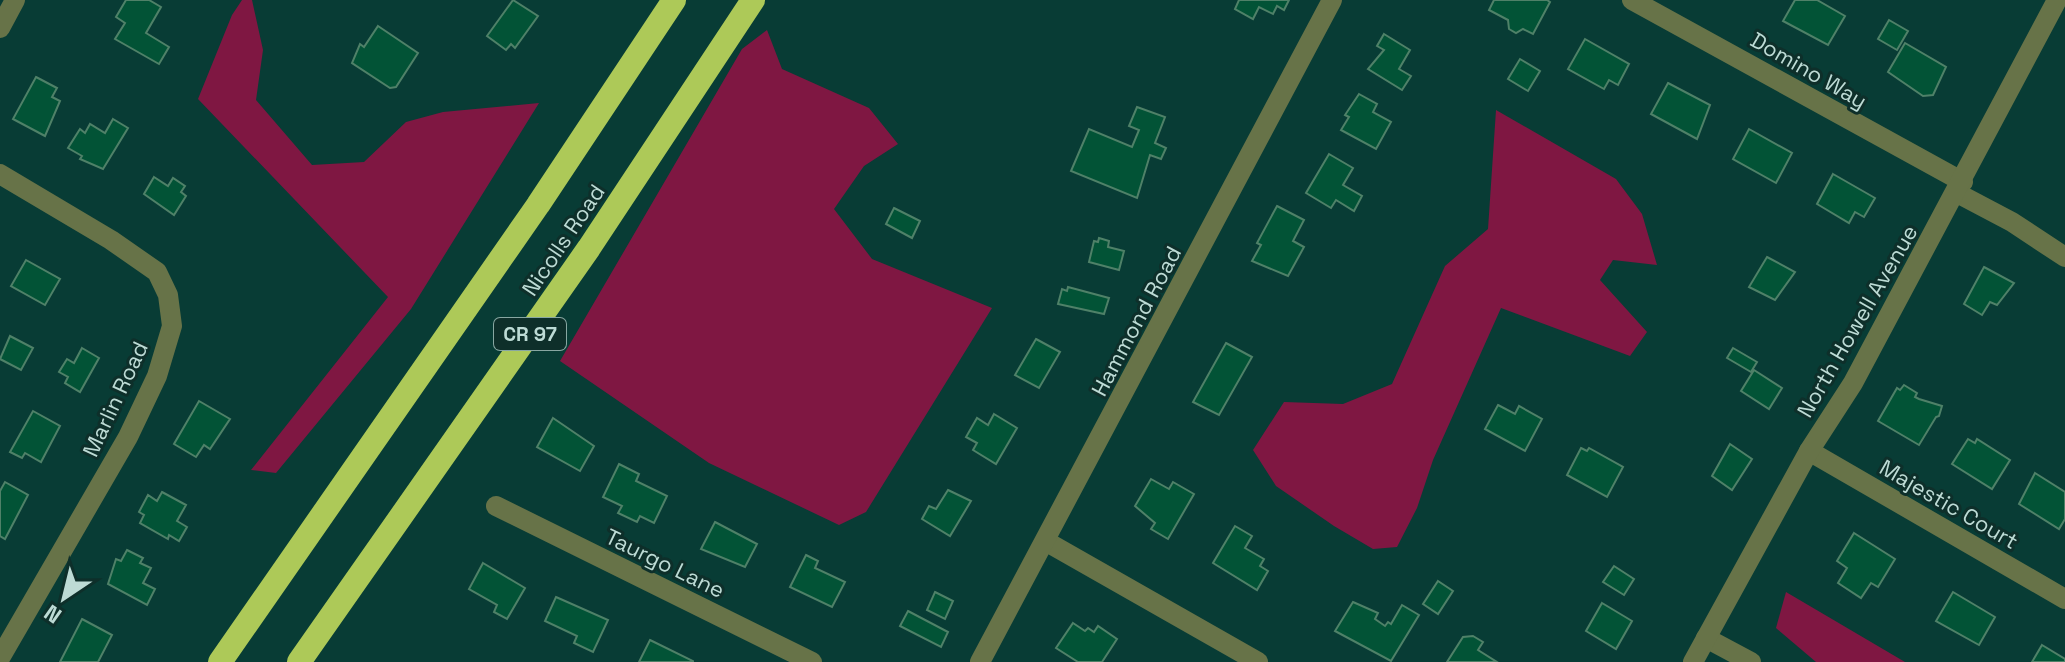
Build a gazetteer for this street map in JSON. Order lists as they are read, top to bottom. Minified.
{"streets":{"highway":["Nicolls Road","CR 97"],"street":["Domino Way","Hammond Road","North Howell Avenue","Marlin Road","Majestic Court","Taurgo Lane"]},"crossings":[["Domino Way","North Howell Avenue"],["North Howell Avenue","Majestic Court"]],"north":"bottom left"}
